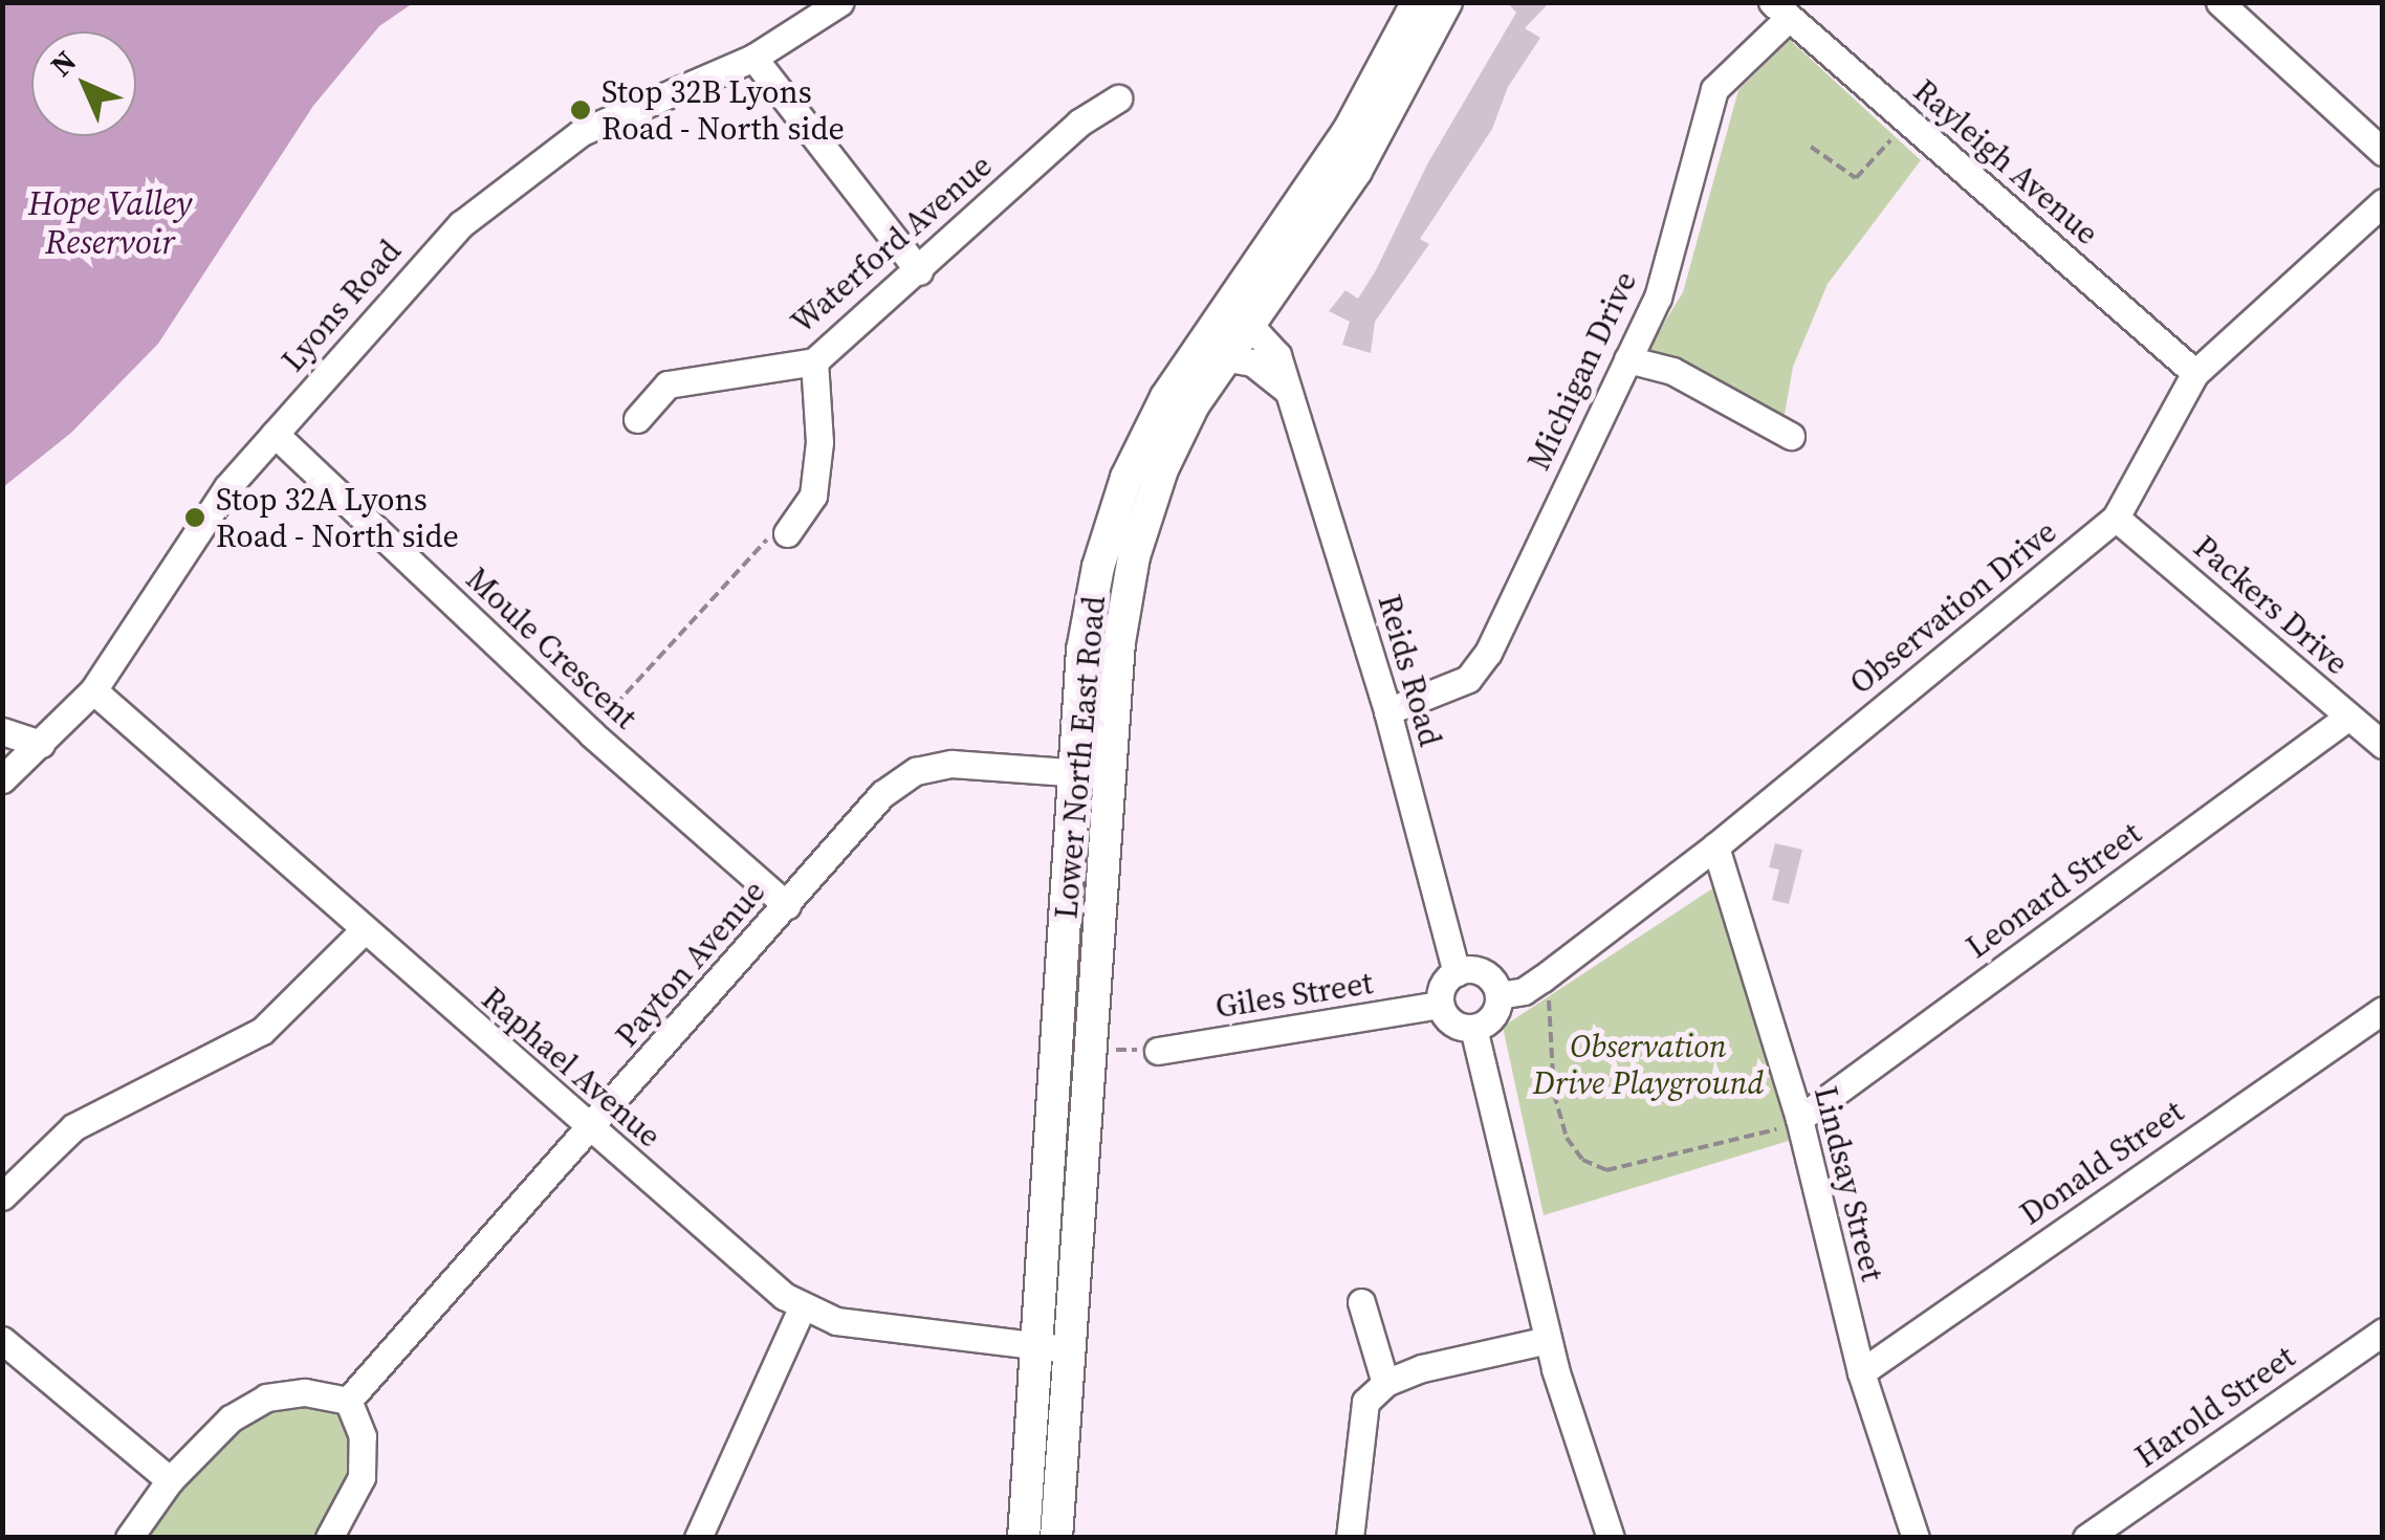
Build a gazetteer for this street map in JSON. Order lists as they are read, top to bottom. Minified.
{"streets":{"main road":["Lower North East Road"],"street":["Rayleigh Avenue","Waterford Avenue","Lyons Road","Michigan Drive","Packers Drive","Observation Drive","Moule Crescent","Reids Road","Leonard Street","Payton Avenue","Giles Street","Raphael Avenue","Donald Street","Lindsay Street","Harold Street"]},"crossings":[["Rayleigh Avenue","Michigan Drive"],["Rayleigh Avenue","Observation Drive"],["Lyons Road","Moule Crescent"],["Lyons Road","Raphael Avenue"],["Michigan Drive","Reids Road"],["Packers Drive","Observation Drive"],["Packers Drive","Leonard Street"],["Observation Drive","Reids Road"],["Observation Drive","Giles Street"],["Observation Drive","Lindsay Street"],["Moule Crescent","Payton Avenue"],["Reids Road","Lower North East Road"],["Reids Road","Giles Street"],["Lower North East Road","Payton Avenue"],["Lower North East Road","Raphael Avenue"],["Leonard Street","Lindsay Street"],["Payton Avenue","Raphael Avenue"],["Donald Street","Lindsay Street"]],"water":["Hope Valley Reservoir"],"parks":["Observation Drive Playground"],"places":["Stop 32B Lyons Road - North side","Stop 32A Lyons Road - North side"],"north":"top left"}
